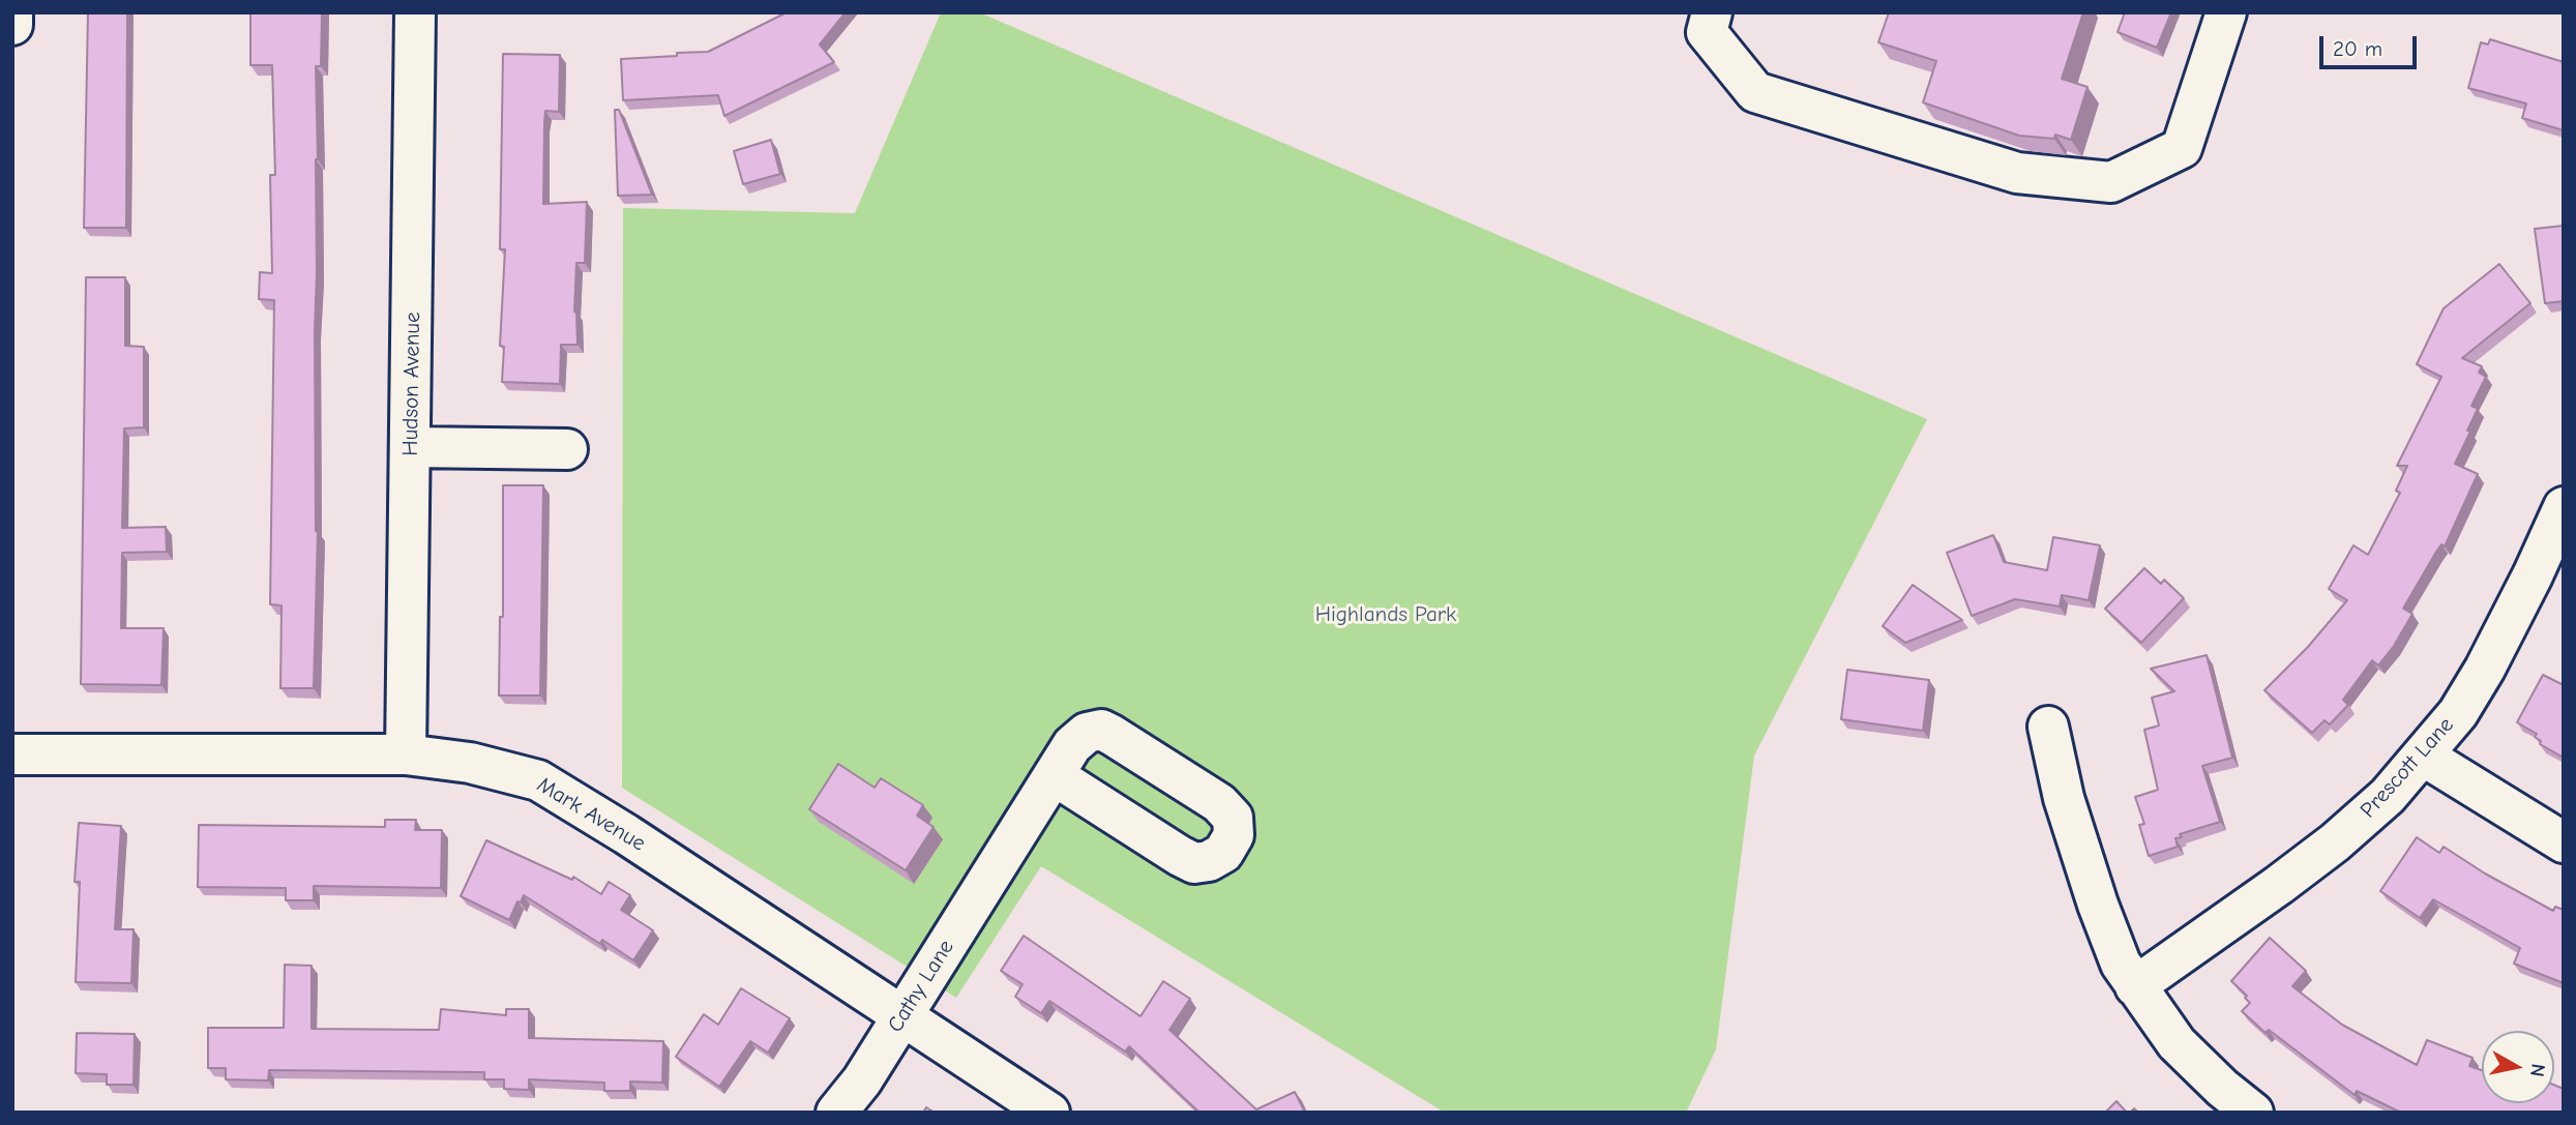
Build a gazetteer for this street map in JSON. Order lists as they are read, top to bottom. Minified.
{"streets":{"street":["Hudson Avenue","Prescott Lane","Mark Avenue","Cathy Lane"]},"crossings":[["Hudson Avenue","Mark Avenue"],["Mark Avenue","Cathy Lane"]],"parks":["Highlands Park"],"scale_bar":"20 m","north":"right"}
